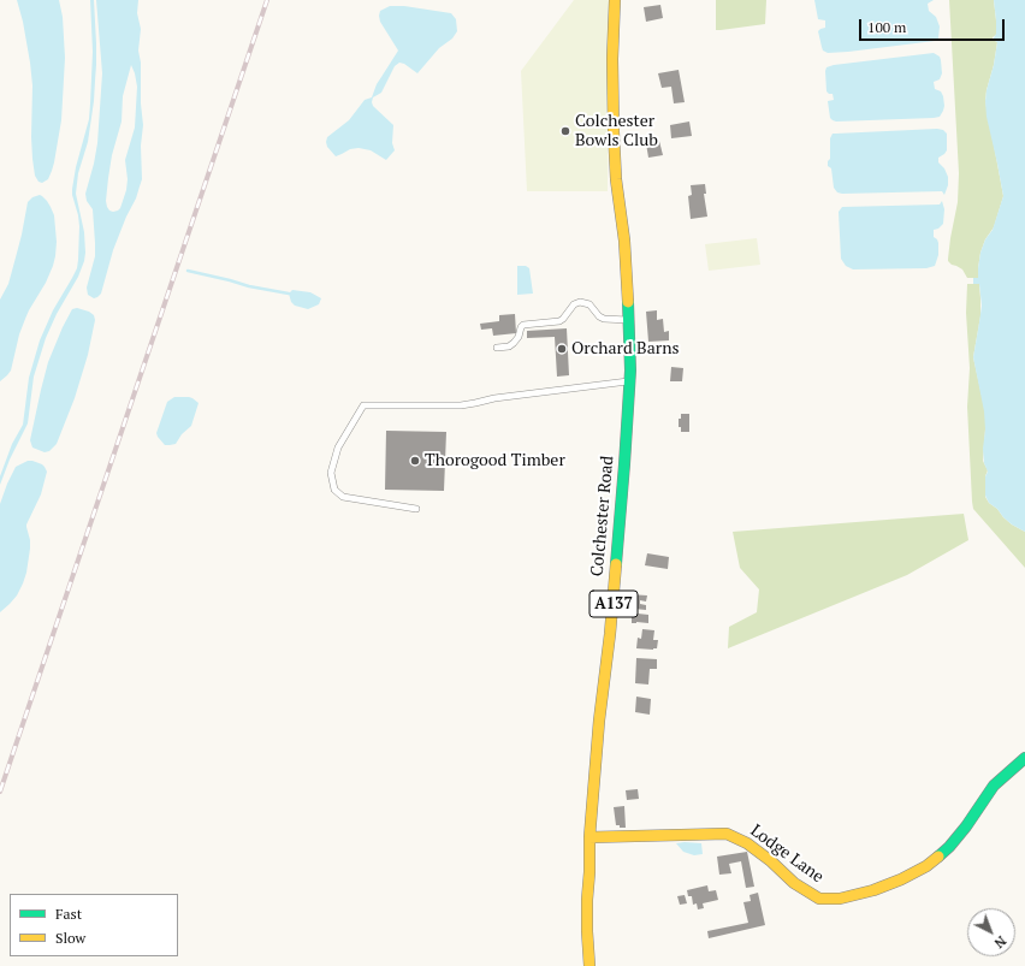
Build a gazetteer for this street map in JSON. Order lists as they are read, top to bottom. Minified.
{"streets":{"main road":["Colchester Road","A137","Lodge Lane"]},"crossings":[["Colchester Road","Lodge Lane"]],"places":["Colchester Bowls Club","Orchard Barns","Thorogood Timber"],"legend":["Fast","Slow"],"scale_bar":"100 m","north":"bottom right"}
